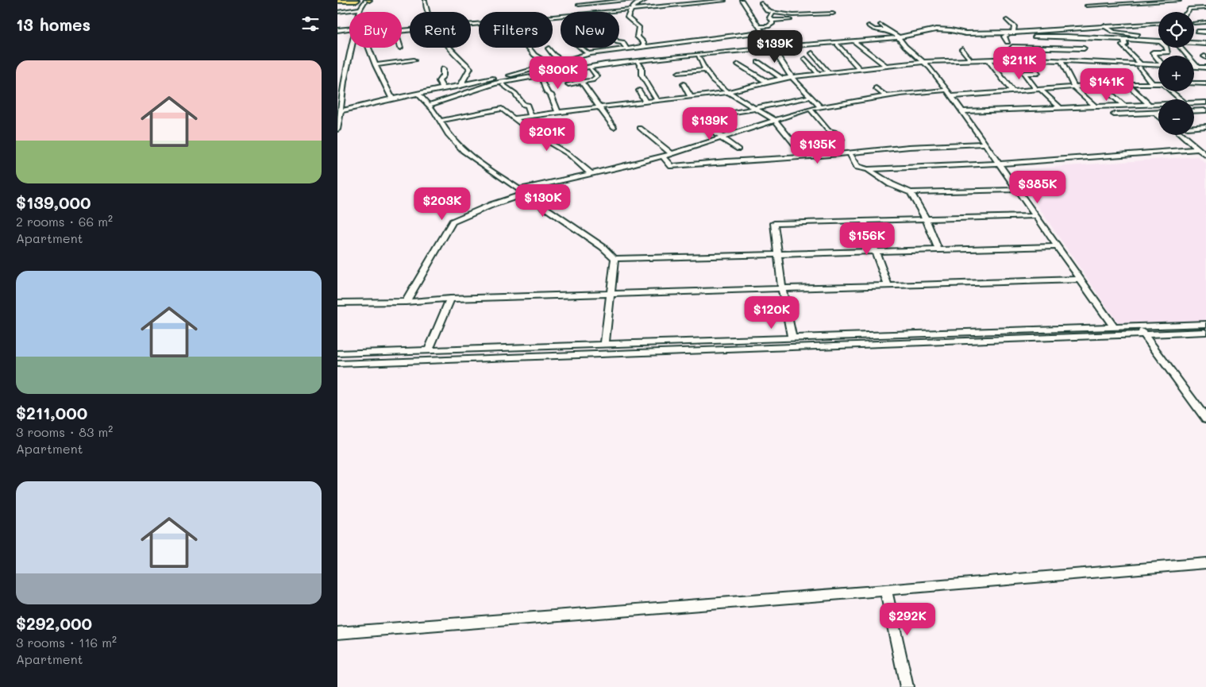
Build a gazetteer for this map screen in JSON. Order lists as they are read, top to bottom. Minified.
{"page":{"heading":"13 homes","map_buttons":["+","−"],"chip":["Buy","Rent","Filters","New"],"price":["$139K","$211K","$300K","$141K","$139K","$201K","$135K","$385K","$130K","$203K","$156K","$120K","$292K"],"list":[{"name":"$139,000","note":"2 rooms · 66 m² · Apartment"},{"name":"$211,000","note":"3 rooms · 83 m² · Apartment"},{"name":"$292,000","note":"3 rooms · 116 m² · Apartment"}]}}
